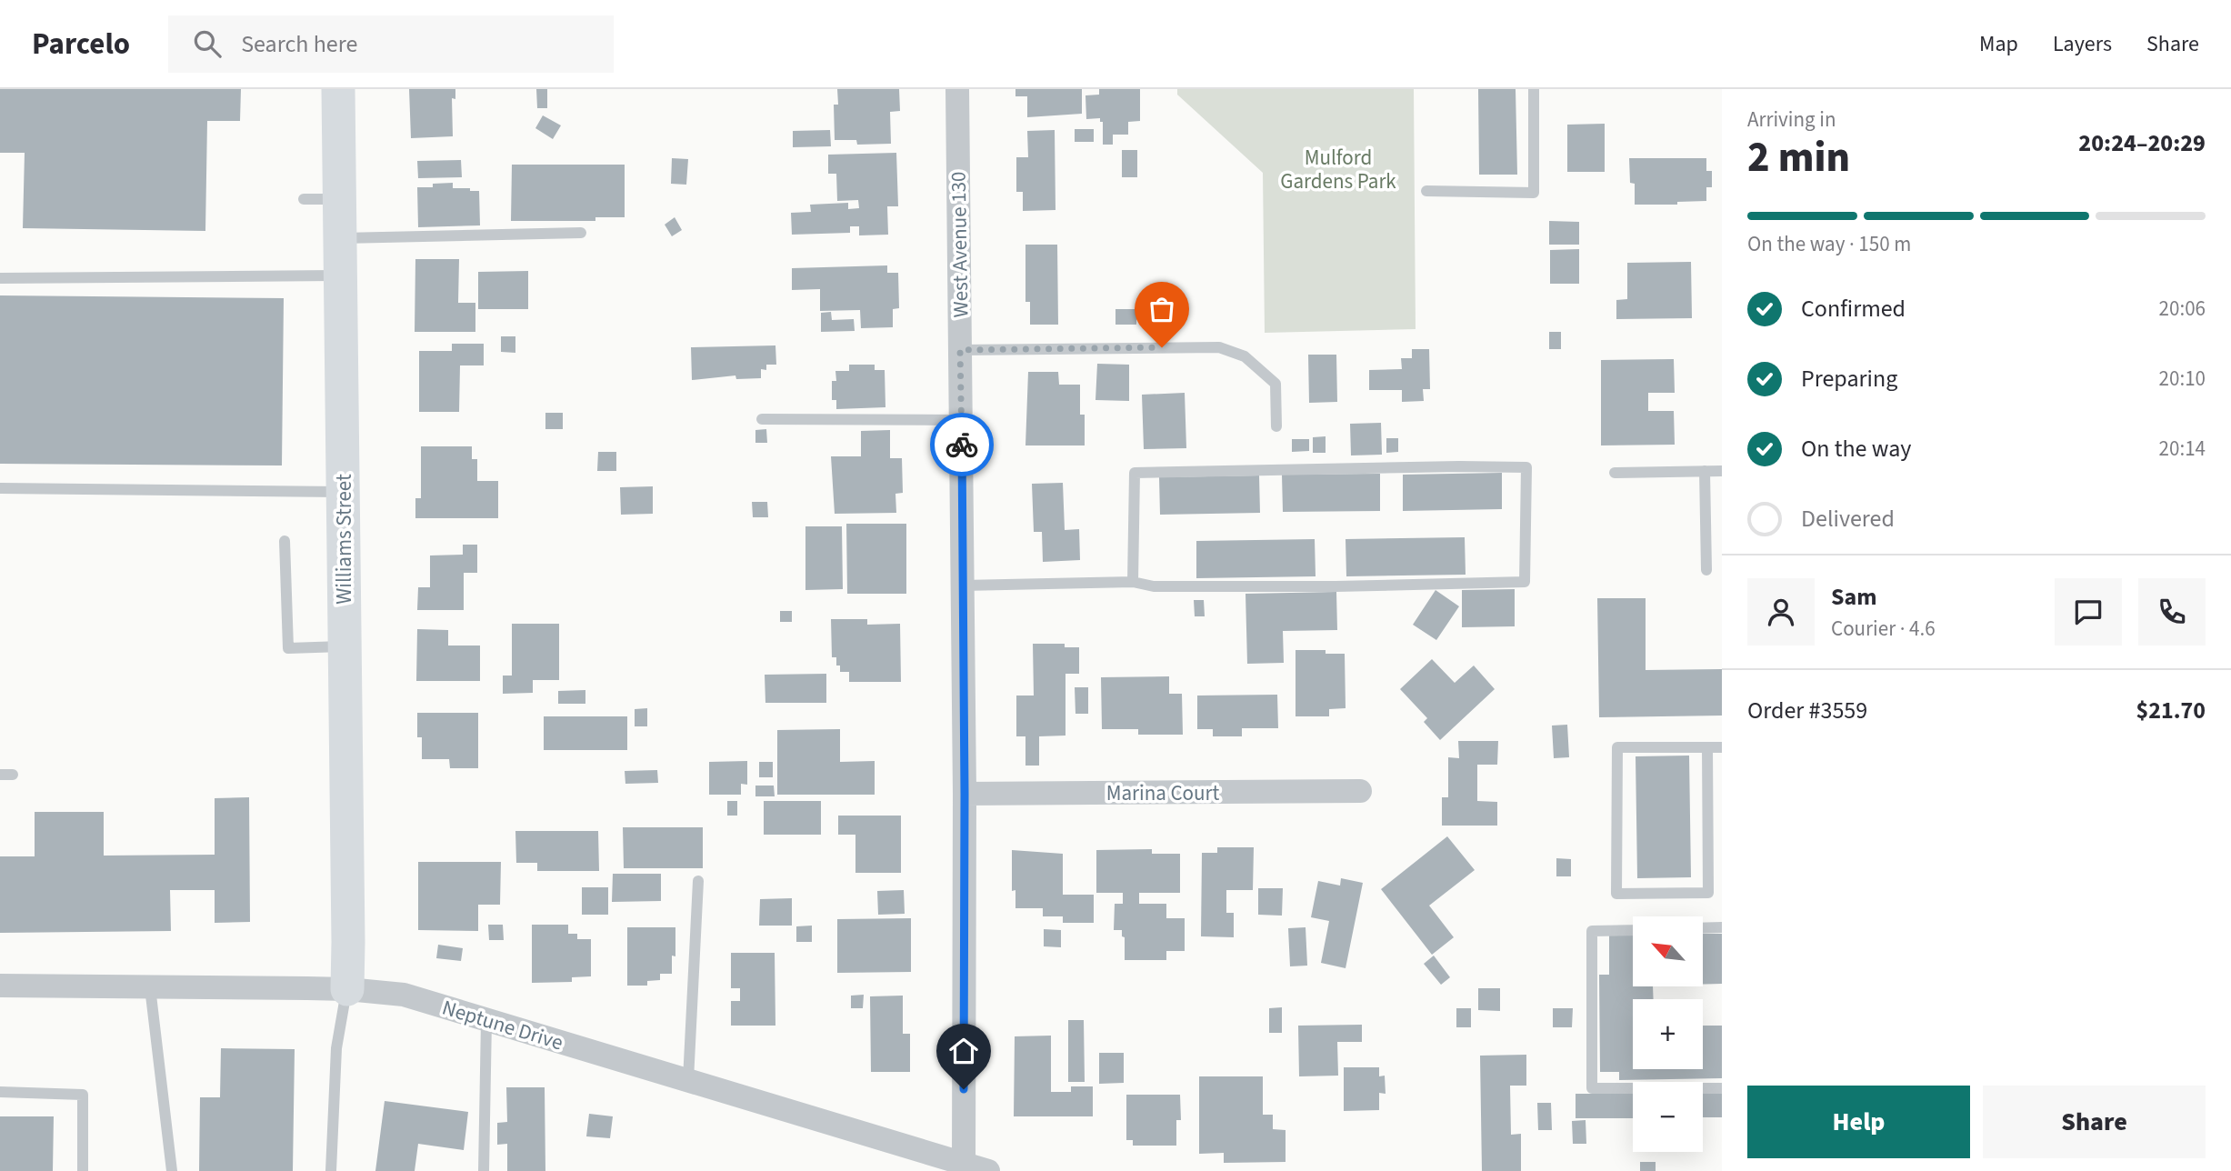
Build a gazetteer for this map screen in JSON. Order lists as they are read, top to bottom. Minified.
{"streets":{"street":["West Avenue 130","Williams Street","Marina Court","Neptune Drive"]},"crossings":[["West Avenue 130","Marina Court"],["West Avenue 130","Neptune Drive"],["Williams Street","Neptune Drive"]],"parks":["Mulford Gardens Park"],"north":"top left","page":{"header":"Parcelo","search":"Search here","nav":["Map","Layers","Share"],"heading":["2 min","Arriving in","20:24–20:29"],"panel":["Sam","Courier · 4.6","Order #3559","$21.70"],"bar":"On the way · 150 m","list":[["Confirmed","20:06"],["Preparing","20:10"],["On the way","20:14"],"Delivered"],"map_buttons":["+","−"],"buttons":["Help","Share"]}}
